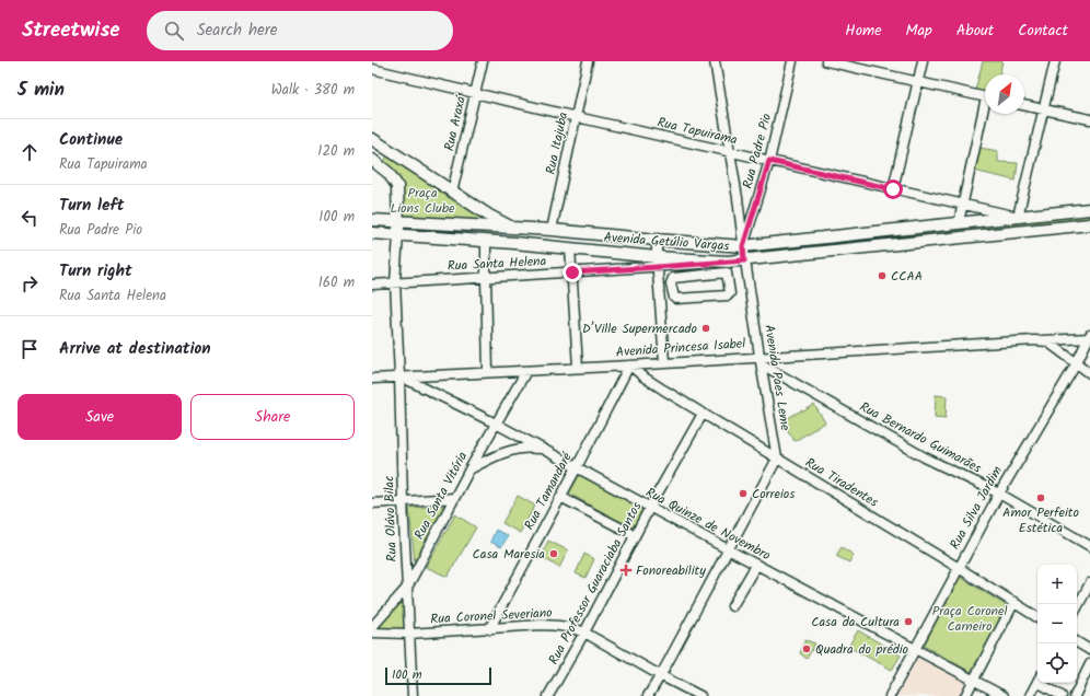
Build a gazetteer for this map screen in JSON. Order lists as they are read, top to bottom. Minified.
{"streets":{"main road":["Avenida Getúlio Vargas"],"street":["Rua Araxá","Rua Tapuirama","Rua Itajuba","Rua Padre Pio","Rua Santa Helena","Avenida Princesa Isabel","Avenida Paes Leme","Rua Bernardo Guimarães","Rua Tiradentes","Rua Tamandaré","Rua Santa Vitória","Rua Silva Jardim","Rua Olávo Bilac","Rua Quinze de Novembro","Rua Professor Guaraciaba Santos","Rua Coronel Severiano"]},"crossings":[["Rua Araxá","Rua Tapuirama"],["Rua Tapuirama","Rua Itajuba"],["Rua Tapuirama","Rua Padre Pio"],["Rua Tapuirama","Avenida Getúlio Vargas"],["Rua Tapuirama","Avenida Paes Leme"],["Rua Itajuba","Avenida Getúlio Vargas"],["Rua Padre Pio","Avenida Getúlio Vargas"],["Rua Padre Pio","Avenida Paes Leme"],["Avenida Getúlio Vargas","Rua Santa Helena"],["Avenida Getúlio Vargas","Avenida Paes Leme"],["Avenida Getúlio Vargas","Rua Olávo Bilac"],["Rua Santa Helena","Rua Olávo Bilac"],["Avenida Princesa Isabel","Avenida Paes Leme"],["Avenida Princesa Isabel","Rua Bernardo Guimarães"],["Avenida Princesa Isabel","Rua Tiradentes"],["Avenida Princesa Isabel","Rua Tamandaré"],["Avenida Princesa Isabel","Rua Santa Vitória"],["Avenida Princesa Isabel","Rua Silva Jardim"],["Avenida Princesa Isabel","Rua Olávo Bilac"],["Avenida Princesa Isabel","Rua Quinze de Novembro"],["Avenida Paes Leme","Rua Bernardo Guimarães"],["Avenida Paes Leme","Rua Tiradentes"],["Rua Bernardo Guimarães","Rua Silva Jardim"],["Rua Tiradentes","Rua Tamandaré"],["Rua Tiradentes","Rua Silva Jardim"],["Rua Tiradentes","Rua Professor Guaraciaba Santos"],["Rua Tamandaré","Rua Quinze de Novembro"],["Rua Tamandaré","Rua Coronel Severiano"],["Rua Santa Vitória","Rua Olávo Bilac"],["Rua Santa Vitória","Rua Quinze de Novembro"],["Rua Silva Jardim","Rua Quinze de Novembro"],["Rua Olávo Bilac","Rua Quinze de Novembro"],["Rua Olávo Bilac","Rua Coronel Severiano"],["Rua Quinze de Novembro","Rua Professor Guaraciaba Santos"],["Rua Professor Guaraciaba Santos","Rua Coronel Severiano"]],"parks":["Praça Lions Clube","Praça Coronel Carneiro"],"places":{"other":["CCAA","D’Ville Supermercado","Correios","Amor Perfeito Estética","Casa Maresia","Casa da Cultura","Quadra do prédio"],"health":["Fonoreability"]},"scale_bar":"100 m","north":"top right","page":{"header":"Streetwise","search":"Search here","nav":["Home","Map","About","Contact"],"heading":["5 min","Walk · 380 m"],"list":[["Continue","Rua Tapuirama","120 m"],["Turn left","Rua Padre Pio","100 m"],["Turn right","Rua Santa Helena","160 m"],"Arrive at destination"],"buttons":["Save","Share"],"map_buttons":["+","−"],"scale":"100 m"}}
